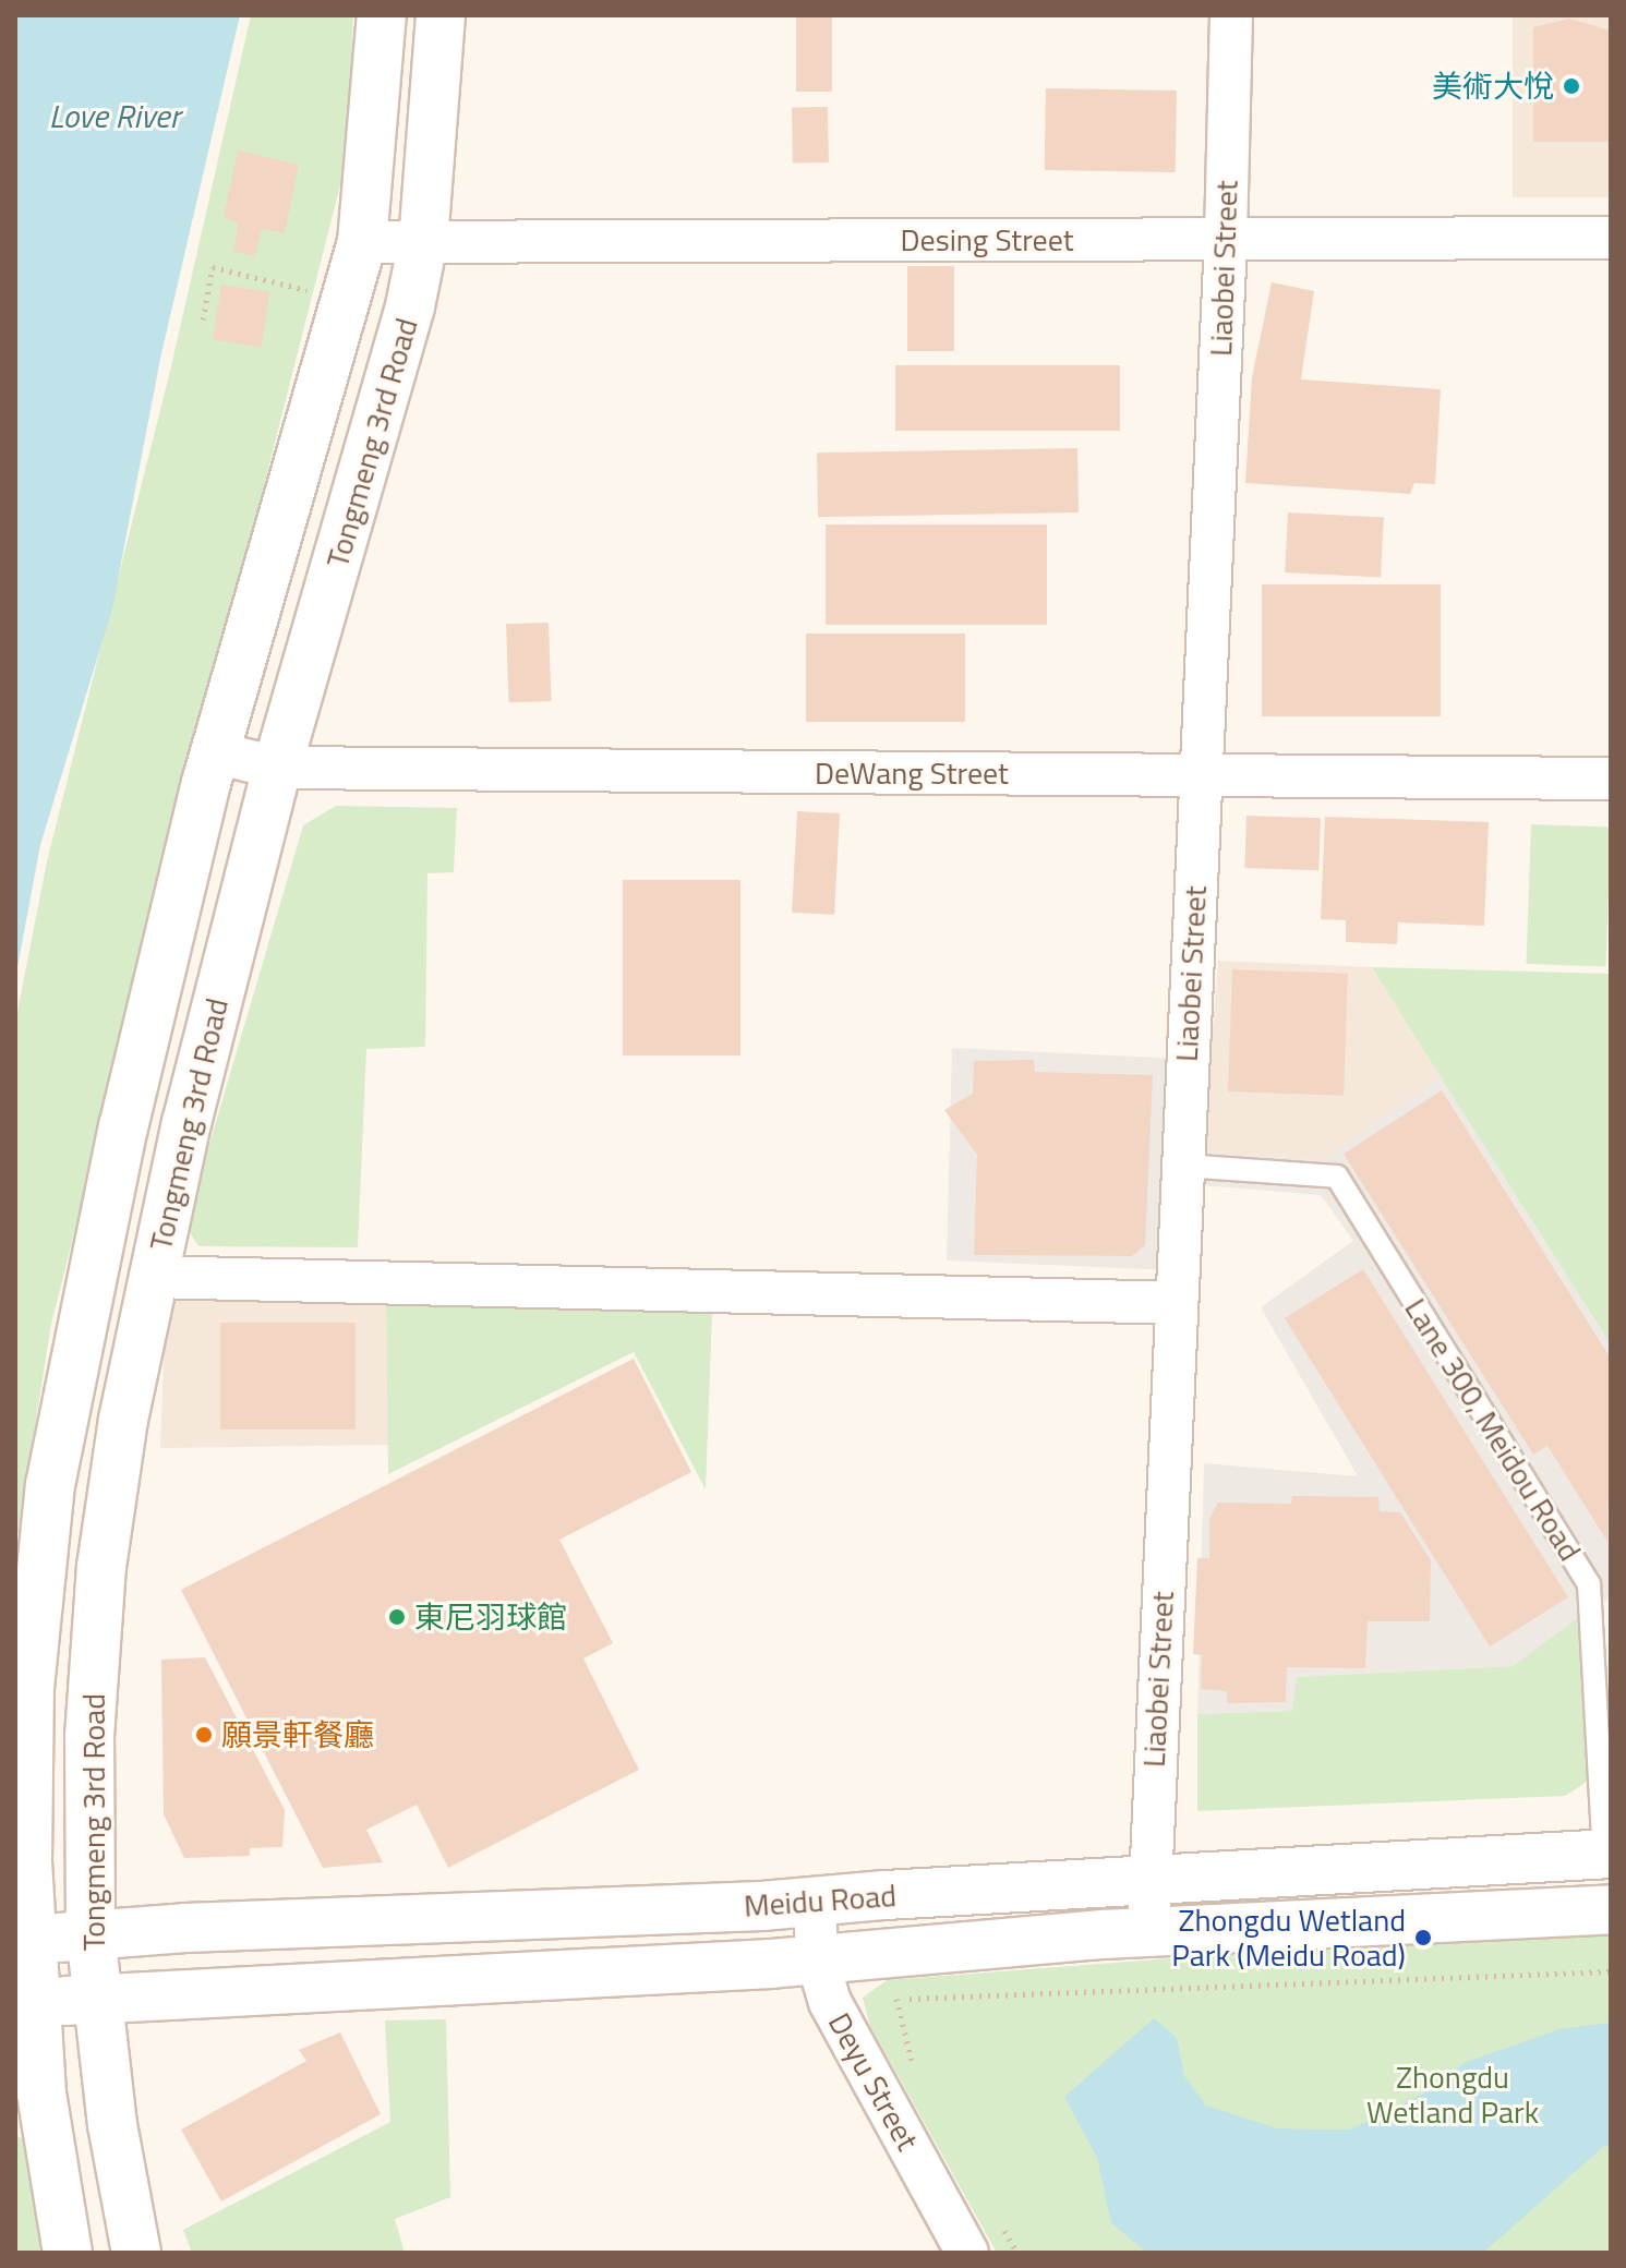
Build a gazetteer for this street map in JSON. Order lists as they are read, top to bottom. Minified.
{"streets":{"street":["Desing Street","Liaobei Street","Tongmeng 3rd Road","DeWang Street","Meidu Road","Deyu Street"],"lane":["Lane 300, Meidou Road"]},"crossings":[["Desing Street","Liaobei Street"],["Desing Street","Tongmeng 3rd Road"],["Liaobei Street","DeWang Street"],["Liaobei Street","Lane 300, Meidou Road"],["Liaobei Street","Meidu Road"],["Tongmeng 3rd Road","DeWang Street"],["Tongmeng 3rd Road","Meidu Road"],["Lane 300, Meidou Road","Meidu Road"],["Meidu Road","Deyu Street"]],"water":["Love River"],"parks":["Zhongdu Wetland Park"],"places":["美術大悅","東尼羽球館","願景軒餐廳","Zhongdu Wetland Park (Meidu Road)"]}
